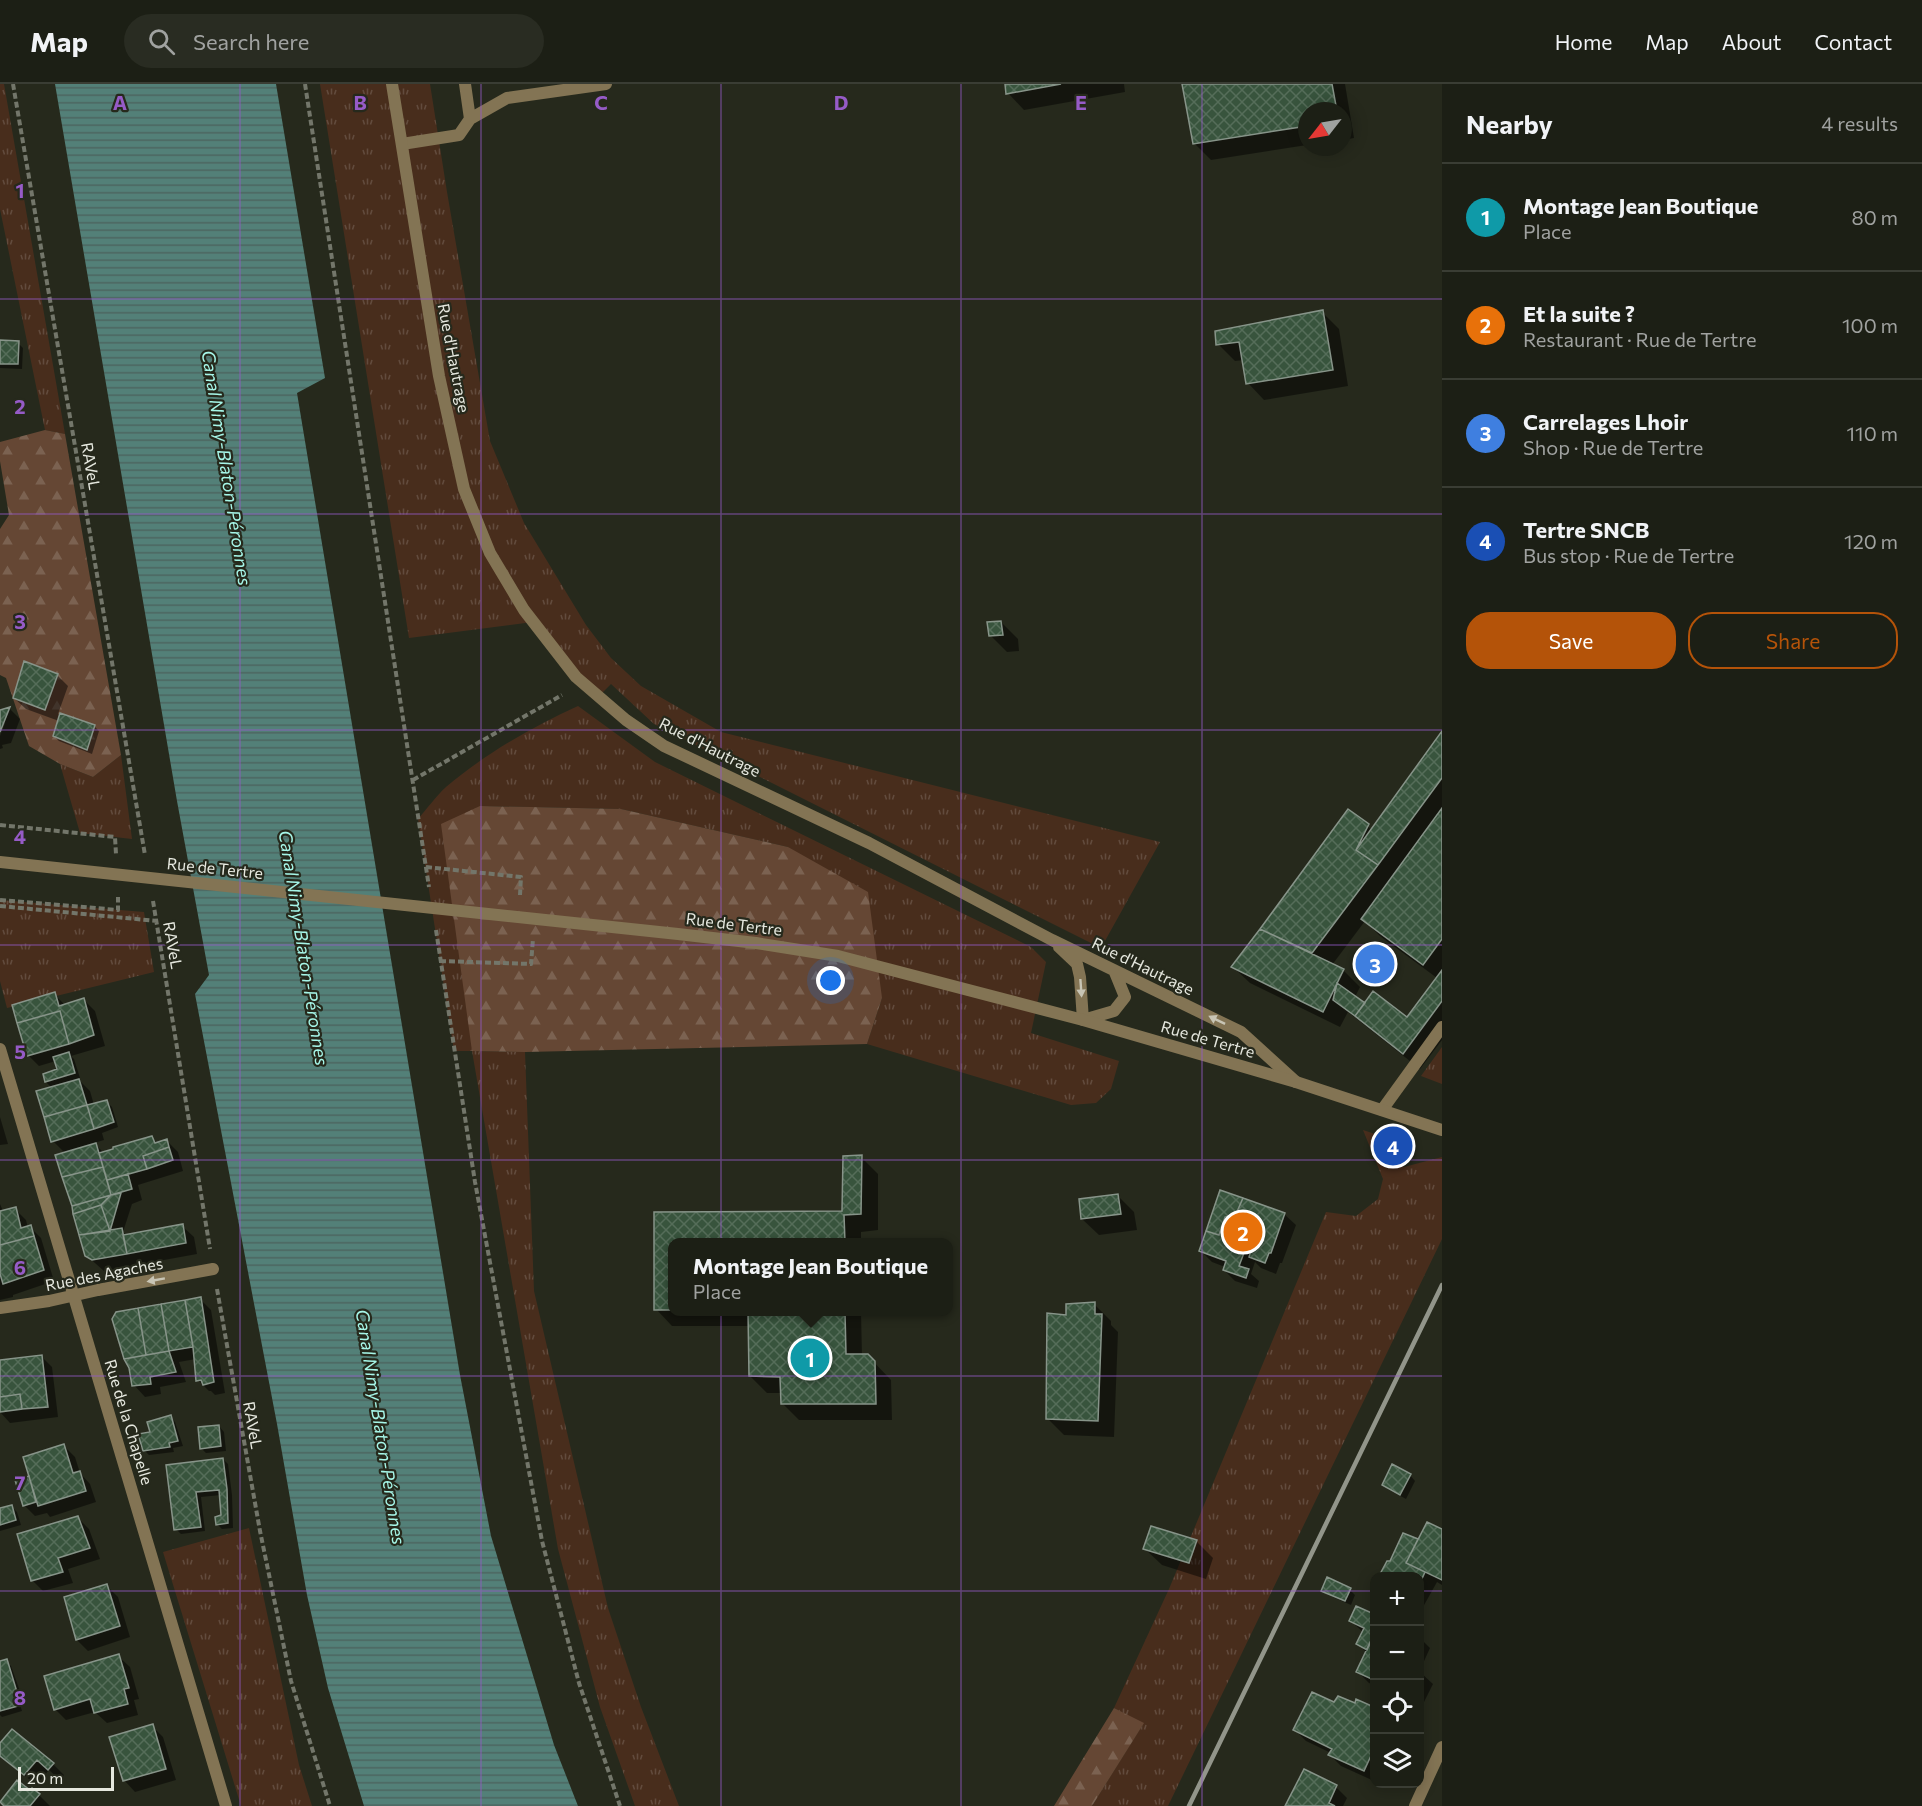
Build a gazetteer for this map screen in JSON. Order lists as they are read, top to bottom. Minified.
{"streets":{"street":["Rue d'Hautrage","Rue de Tertre","Rue des Agaches","Rue de la Chapelle"],"path":["RAVeL"]},"crossings":[["Rue d'Hautrage","Rue de Tertre"],["RAVeL","Rue des Agaches"],["Rue des Agaches","Rue de la Chapelle"]],"one_way":["Rue des Agaches"],"water":["Canal Nimy-Blaton-Péronnes"],"scale_bar":"20 m","north":"bottom left","page":{"header":"Map","search":"Search here","nav":["Home","Map","About","Contact"],"heading":["Nearby","4 results"],"list":[{"mark":"1","name":"Montage Jean Boutique","note":"Place","value":"80 m"},{"mark":"2","name":"Et la suite ?","note":"Restaurant · Rue de Tertre","value":"100 m"},{"mark":"3","name":"Carrelages Lhoir","note":"Shop · Rue de Tertre","value":"110 m"},{"mark":"4","name":"Tertre SNCB","note":"Bus stop · Rue de Tertre","value":"120 m"}],"buttons":["Save","Share"],"pins":["3","4","2","1"],"popup":["Montage Jean Boutique","Place"],"map_buttons":["+","−"],"scale":"20 m"},"grid":{"columns":["A","B","C","D","E"],"rows":["1","2","3","4","5","6","7","8"]}}
